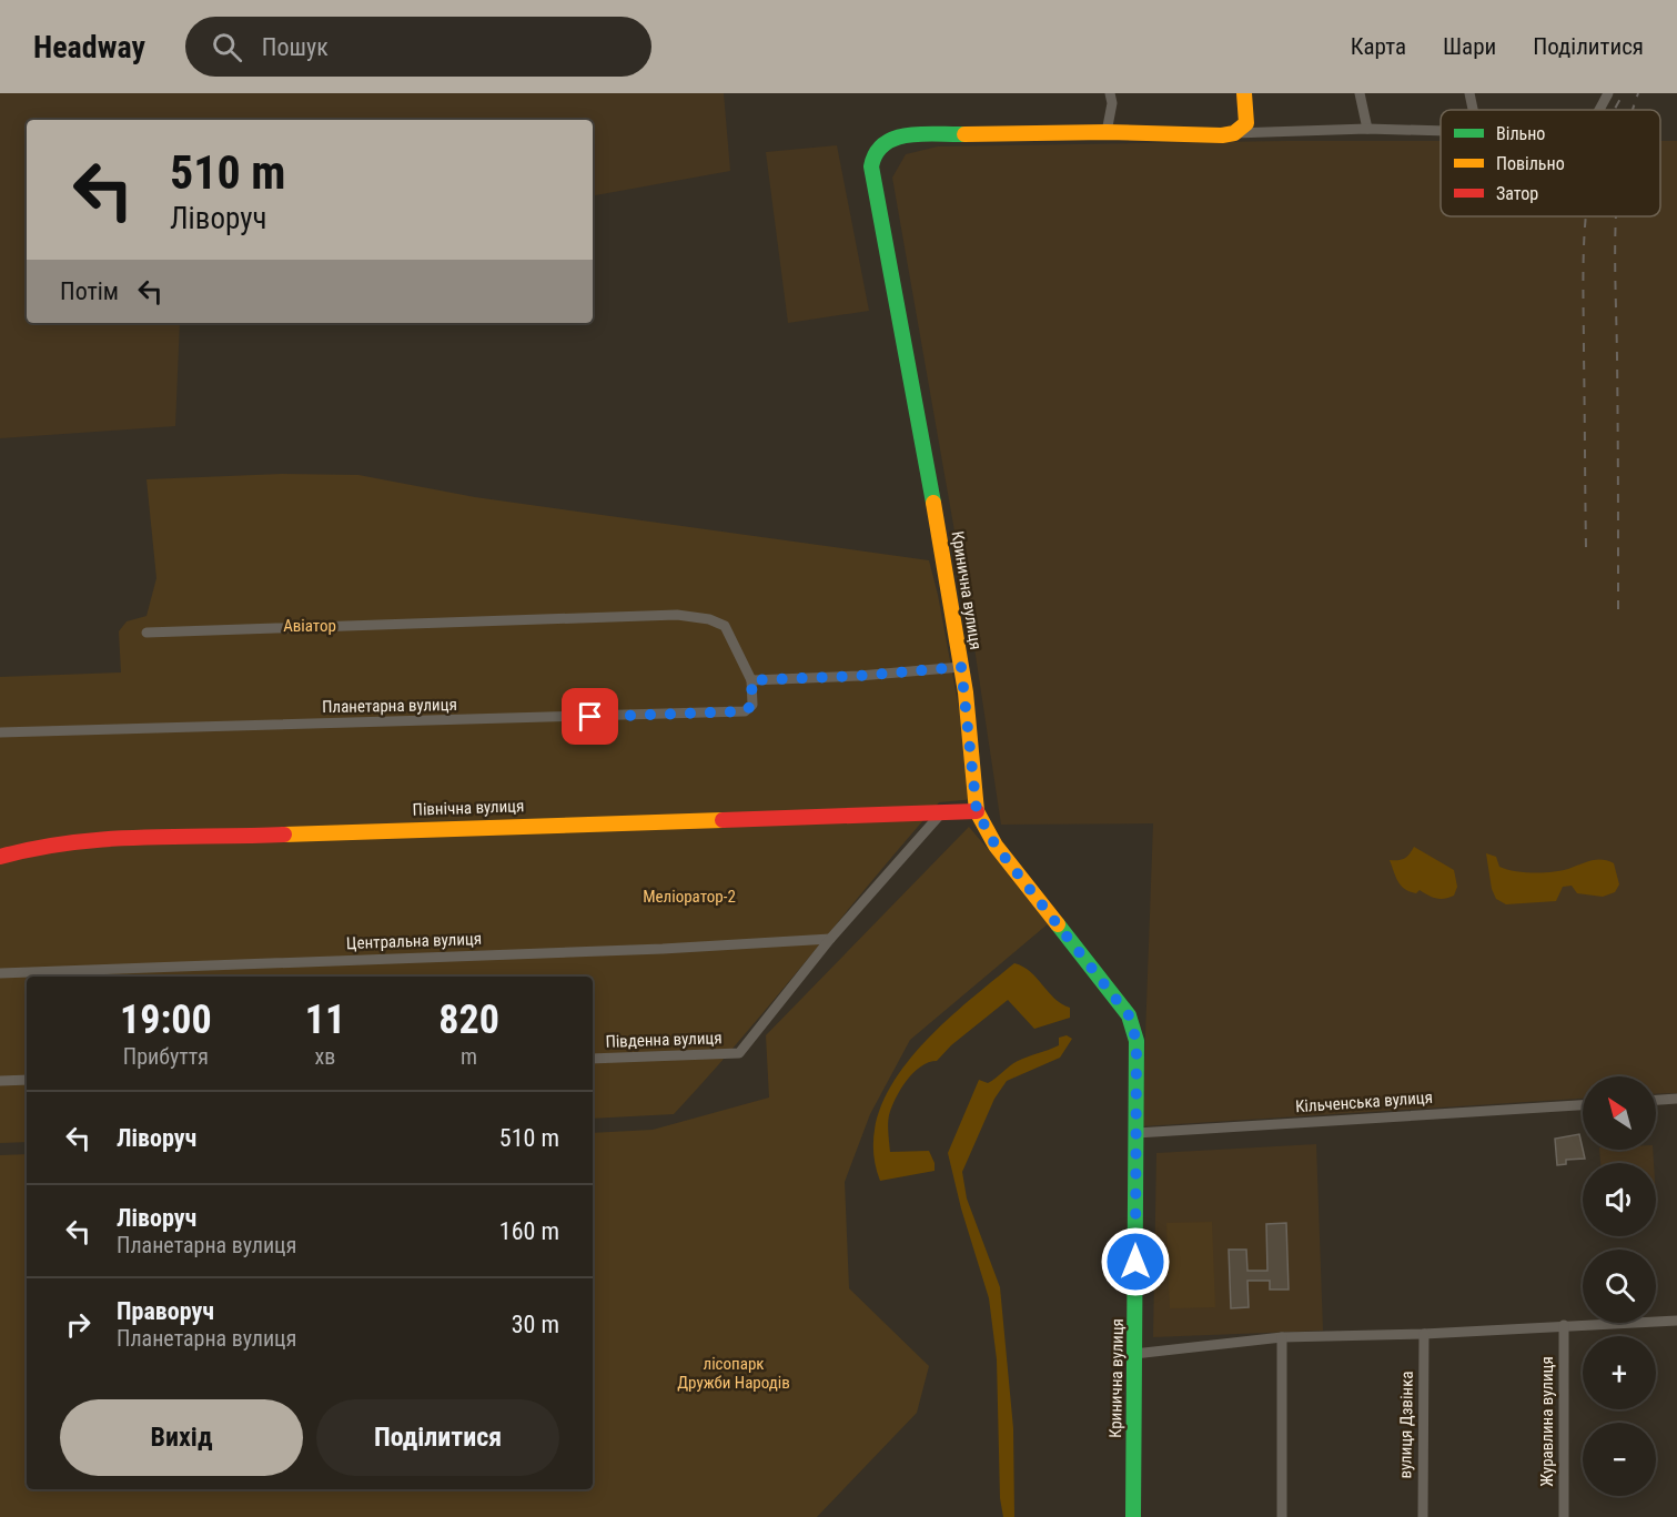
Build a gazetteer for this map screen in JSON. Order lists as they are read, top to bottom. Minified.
{"streets":{"street":["Кринична вулиця","Планетарна вулиця","Північна вулиця","Центральна вулиця","Південна вулиця","Кільченська вулиця","Журавлина вулиця","вулиця Дзвінка"]},"crossings":[["Кринична вулиця","Північна вулиця"],["Кринична вулиця","Кільченська вулиця"],["Центральна вулиця","Південна вулиця"]],"parks":["Авіатор","Меліоратор-2","лісопарк Дружби Народів"],"legend":["Вільно","Повільно","Затор"],"north":"top left","page":{"header":"Headway","search":"Пошук","nav":["Карта","Шари","Поділитися"],"turn":["510 m","Ліворуч"],"then":"Потім","eta":["19:00","Прибуття","11","хв","820","m"],"map_buttons":["+","−"],"list":[{"name":"Ліворуч","value":"510 m"},{"name":"Ліворуч","note":"Планетарна вулиця","value":"160 m"},{"name":"Праворуч","note":"Планетарна вулиця","value":"30 m"}],"buttons":["Вихід","Поділитися"]}}
